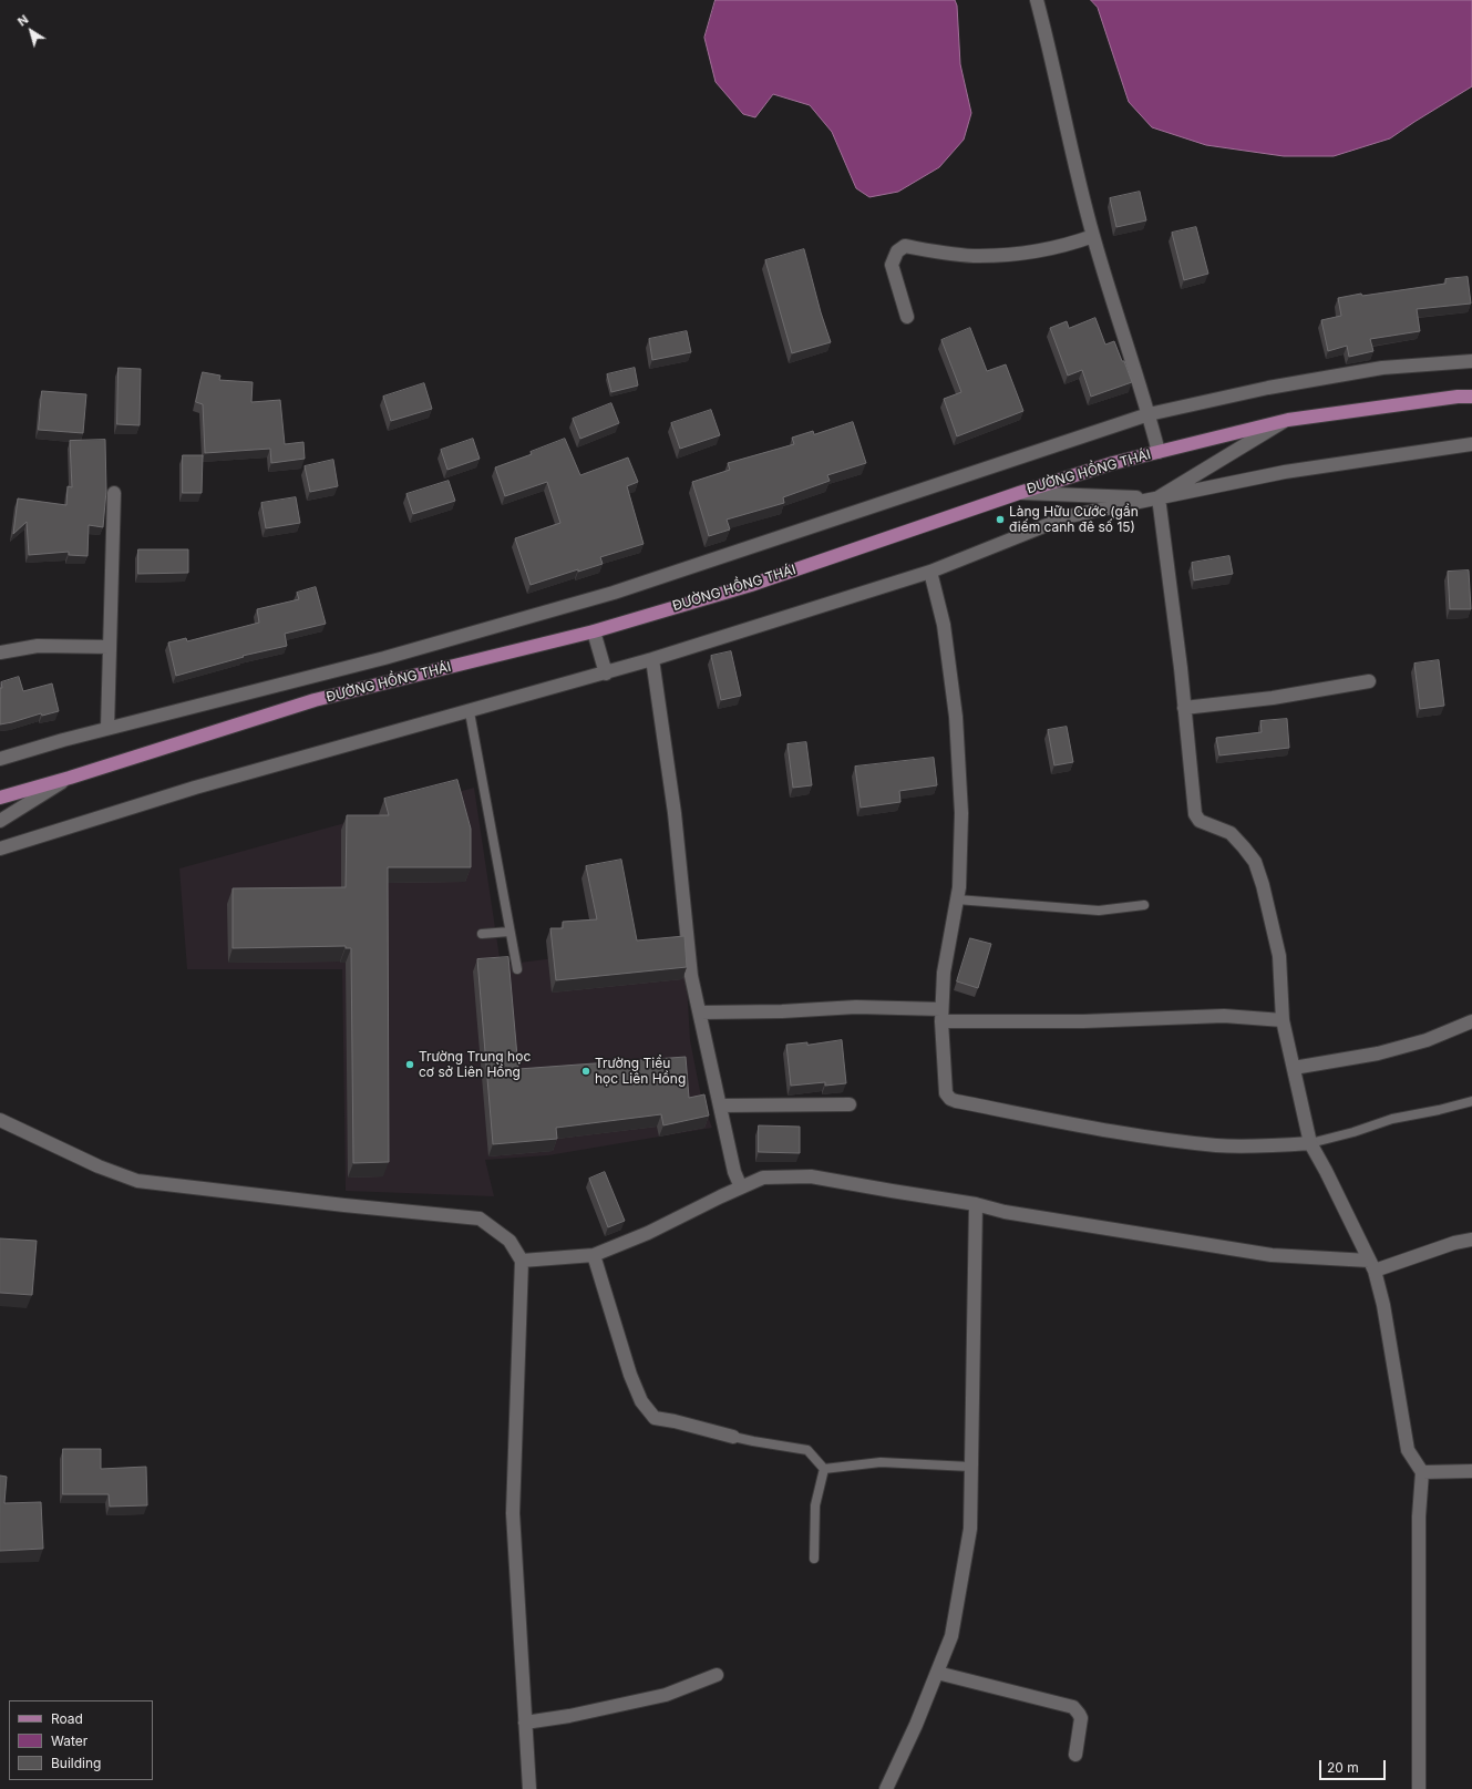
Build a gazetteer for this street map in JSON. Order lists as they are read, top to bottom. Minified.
{"streets":{"main road":["ĐƯỜNG HỒNG THÁI"]},"places":["Làng Hữu Cước (gần điếm canh đê số 15)","Trường Trung học cơ sở Liên Hồng","Trường Tiểu học Liên Hồng"],"legend":["Road","Water","Building"],"scale_bar":"20 m","north":"top left"}
